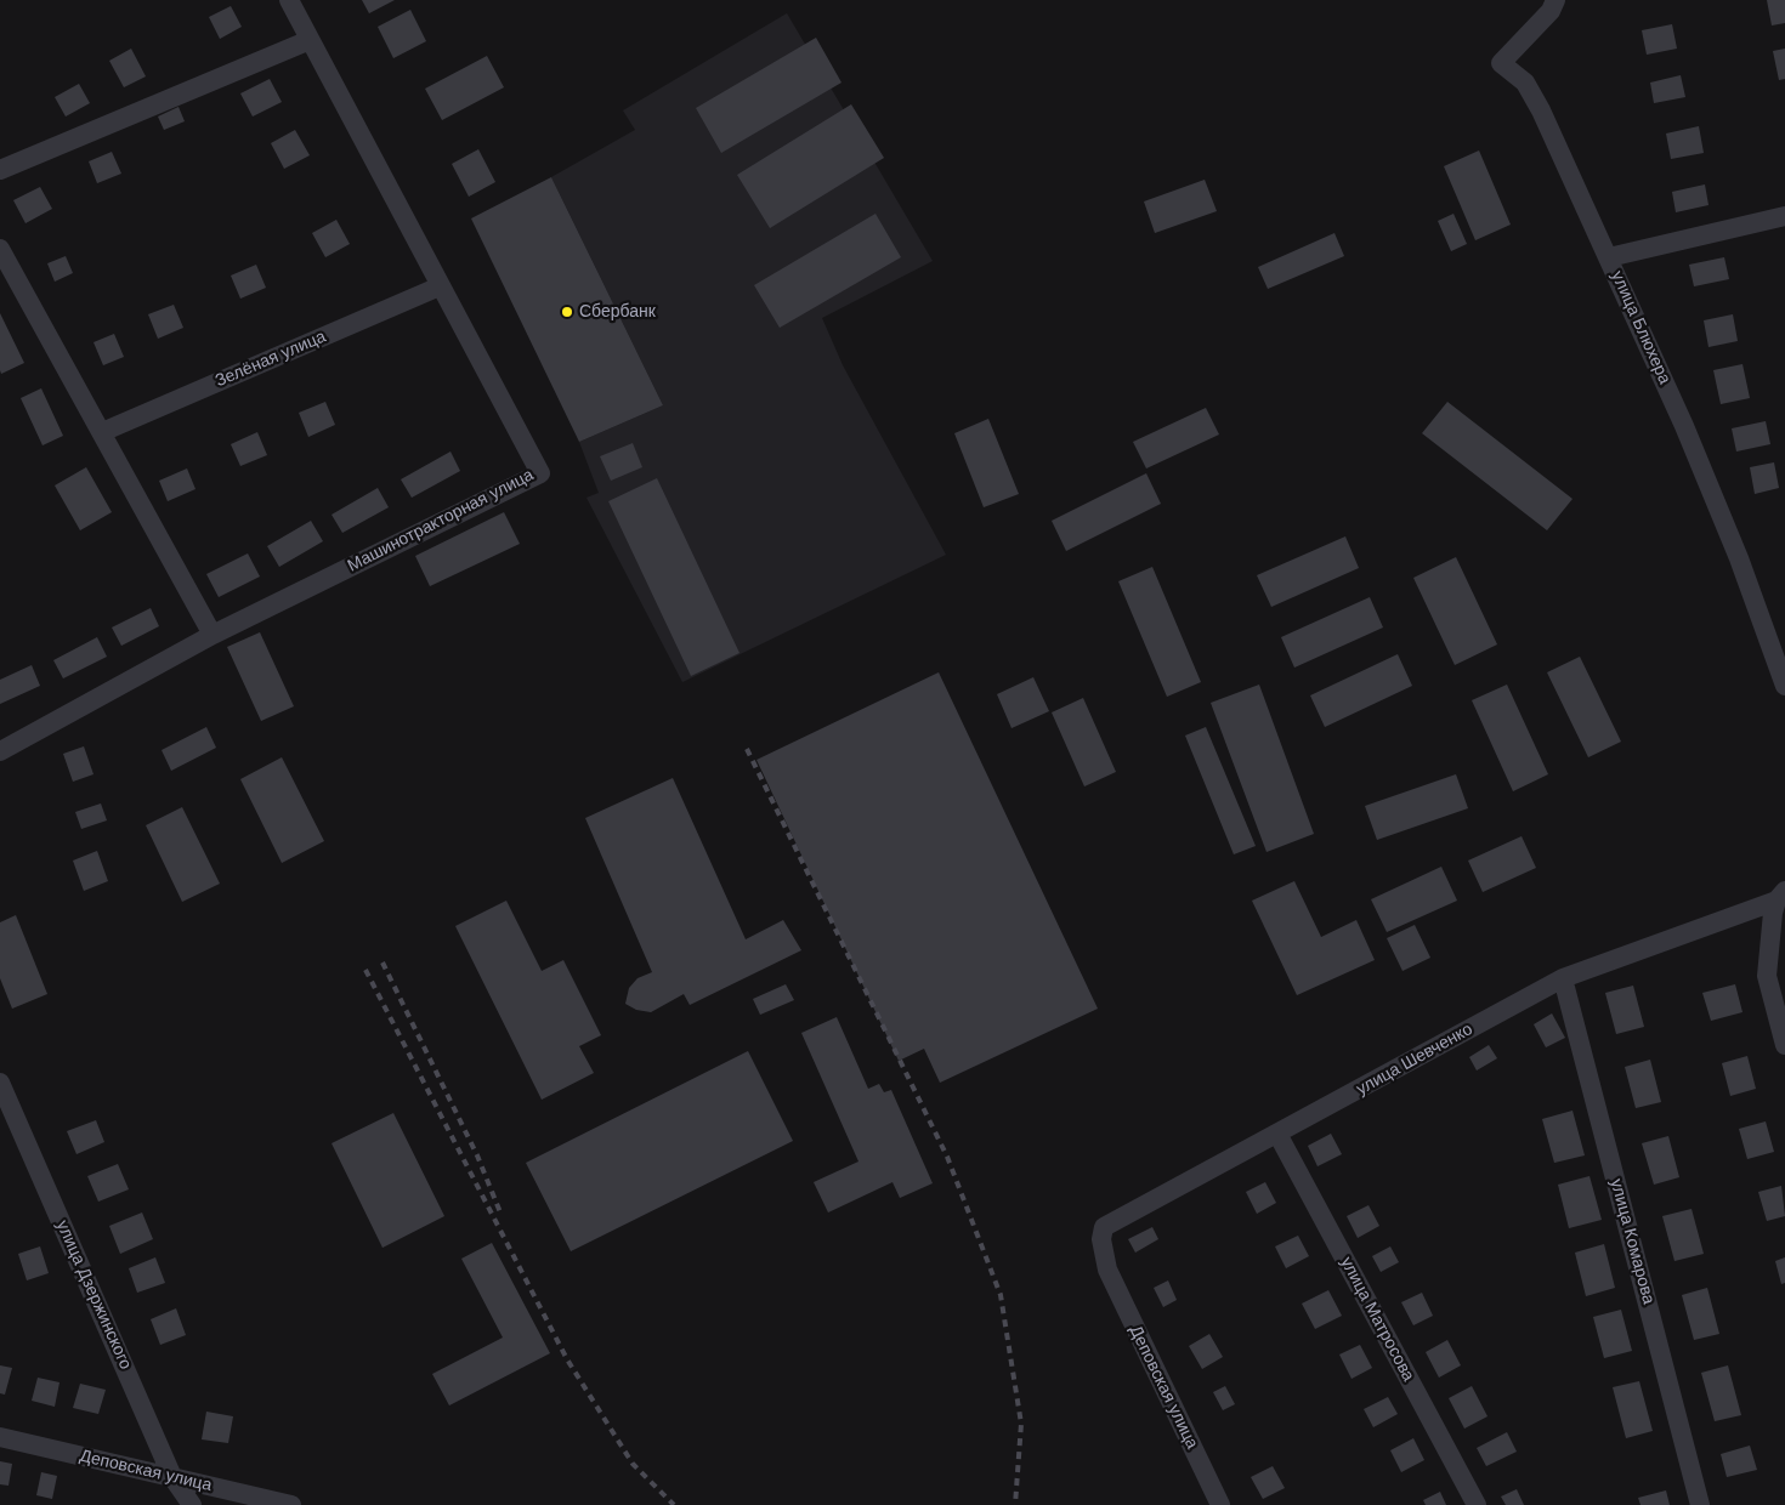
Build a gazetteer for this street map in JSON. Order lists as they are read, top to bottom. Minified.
{"streets":{"street":["улица Блюхера","Зелёная улица","Машинотракторная улица","улица Шевченко","улица Комарова","улица Дзержинского","улица Матросова","Деповская улица"]},"crossings":[["Зелёная улица","Машинотракторная улица"],["улица Шевченко","улица Комарова"],["улица Шевченко","улица Матросова"],["улица Шевченко","Деповская улица"],["улица Дзержинского","Деповская улица"]],"places":["Сбербанк"]}
